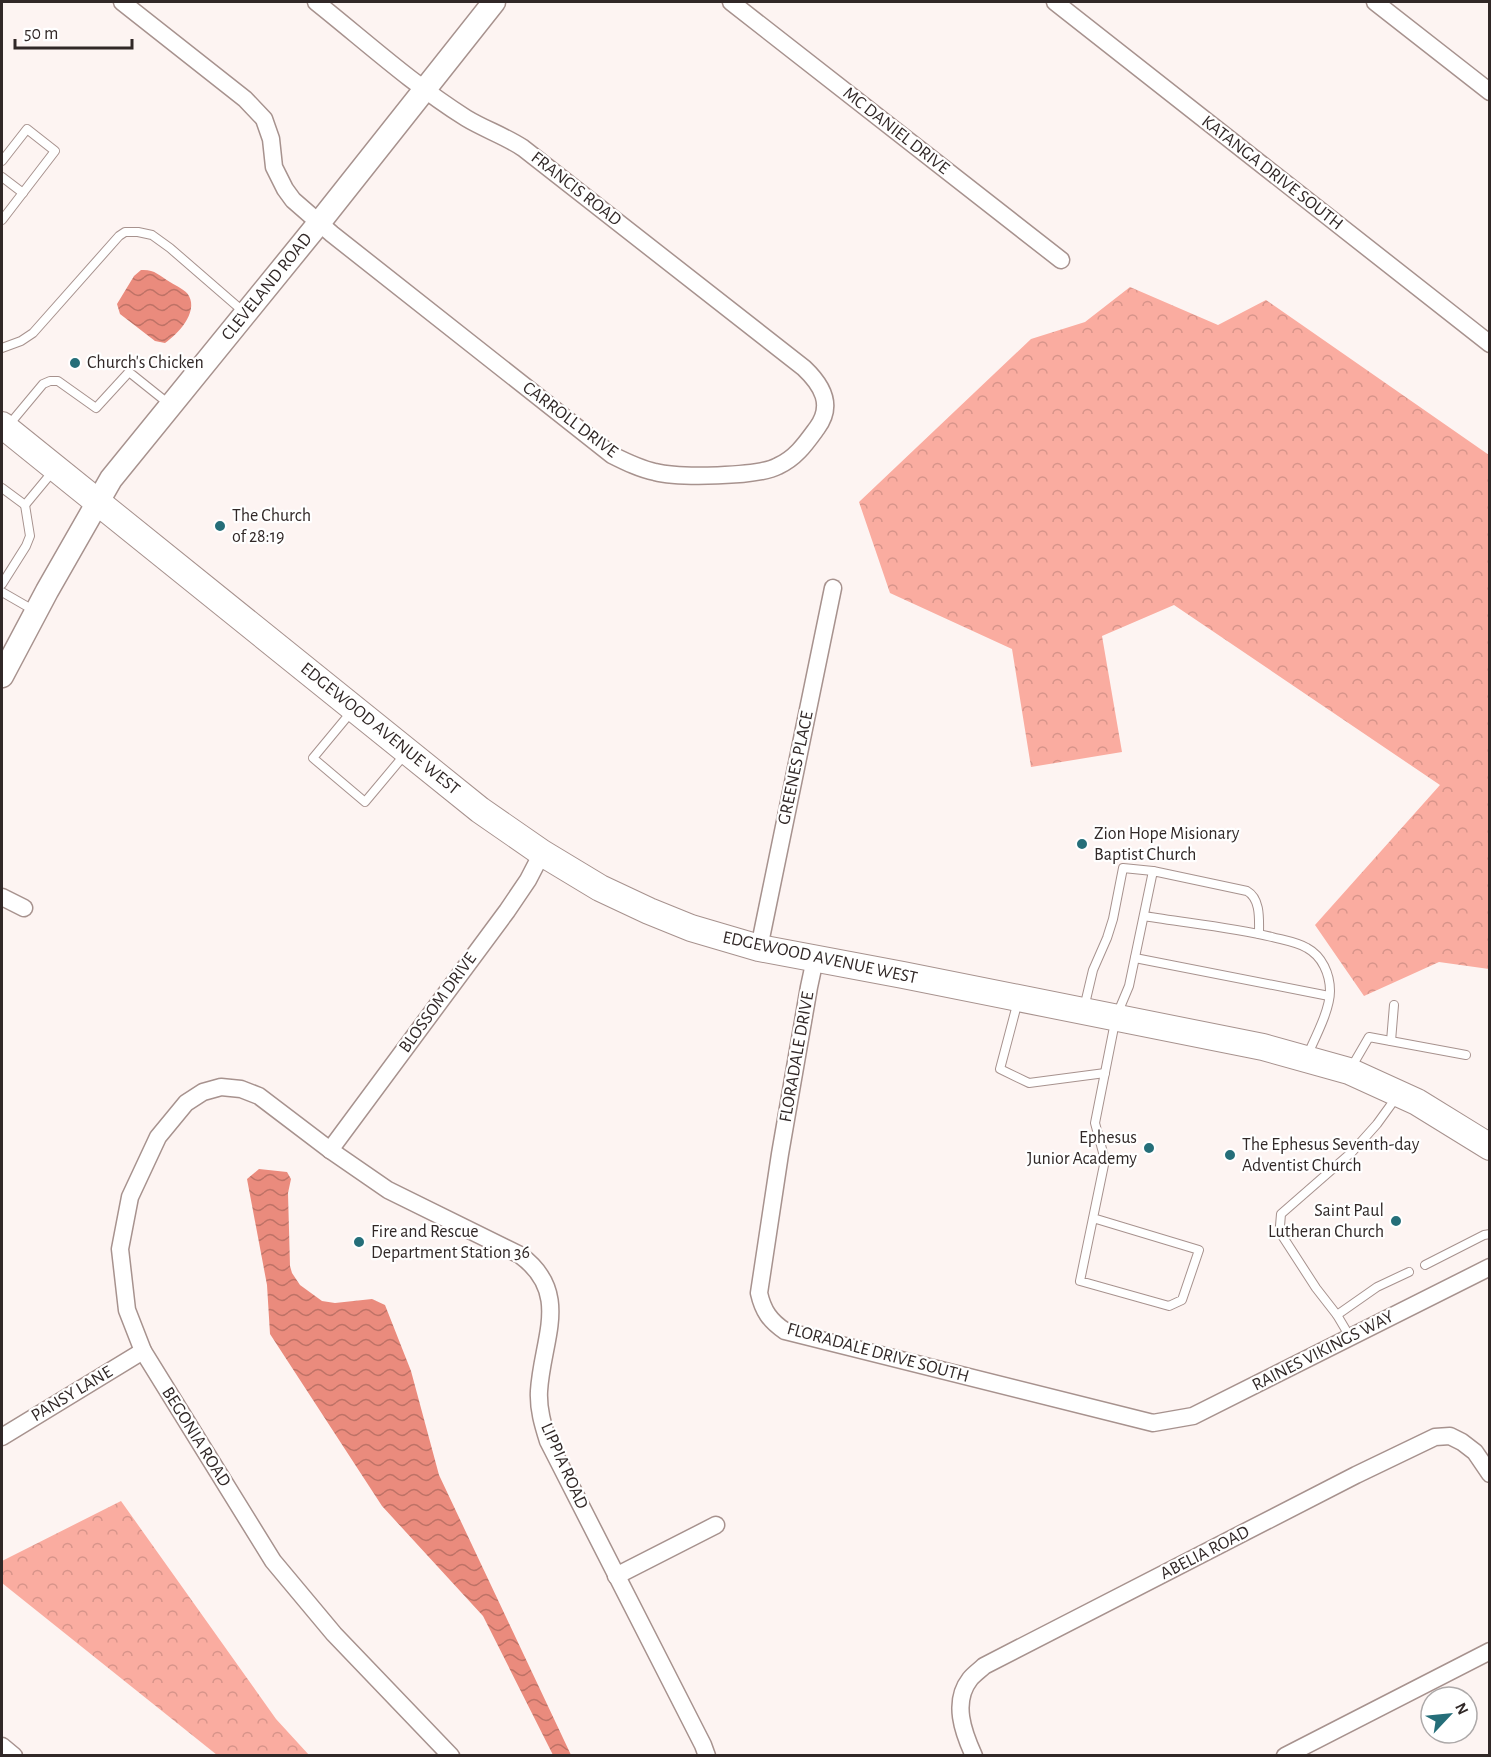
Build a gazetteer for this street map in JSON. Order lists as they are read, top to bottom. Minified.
{"streets":{"main road":["EDGEWOOD AVENUE WEST"],"street":["MC DANIEL DRIVE","KATANGA DRIVE SOUTH","FRANCIS ROAD","CLEVELAND ROAD","CARROLL DRIVE","GREENES PLACE","BLOSSOM DRIVE","FLORADALE DRIVE","RAINES VIKINGS WAY","FLORADALE DRIVE SOUTH","PANSY LANE","BEGONIA ROAD","LIPPIA ROAD","ABELIA ROAD"]},"crossings":[["FRANCIS ROAD","CLEVELAND ROAD"],["FRANCIS ROAD","CARROLL DRIVE"],["CLEVELAND ROAD","CARROLL DRIVE"],["CLEVELAND ROAD","EDGEWOOD AVENUE WEST"],["EDGEWOOD AVENUE WEST","GREENES PLACE"],["EDGEWOOD AVENUE WEST","BLOSSOM DRIVE"],["EDGEWOOD AVENUE WEST","FLORADALE DRIVE"],["BLOSSOM DRIVE","LIPPIA ROAD"],["FLORADALE DRIVE","FLORADALE DRIVE SOUTH"],["RAINES VIKINGS WAY","FLORADALE DRIVE SOUTH"],["PANSY LANE","BEGONIA ROAD"],["BEGONIA ROAD","LIPPIA ROAD"]],"places":["Church's Chicken","The Church of 28:19","Zion Hope Misionary Baptist Church","Ephesus Junior Academy","The Ephesus Seventh-day Adventist Church","Saint Paul Lutheran Church","Fire and Rescue Department Station 36"],"scale_bar":"50 m","north":"top right"}
